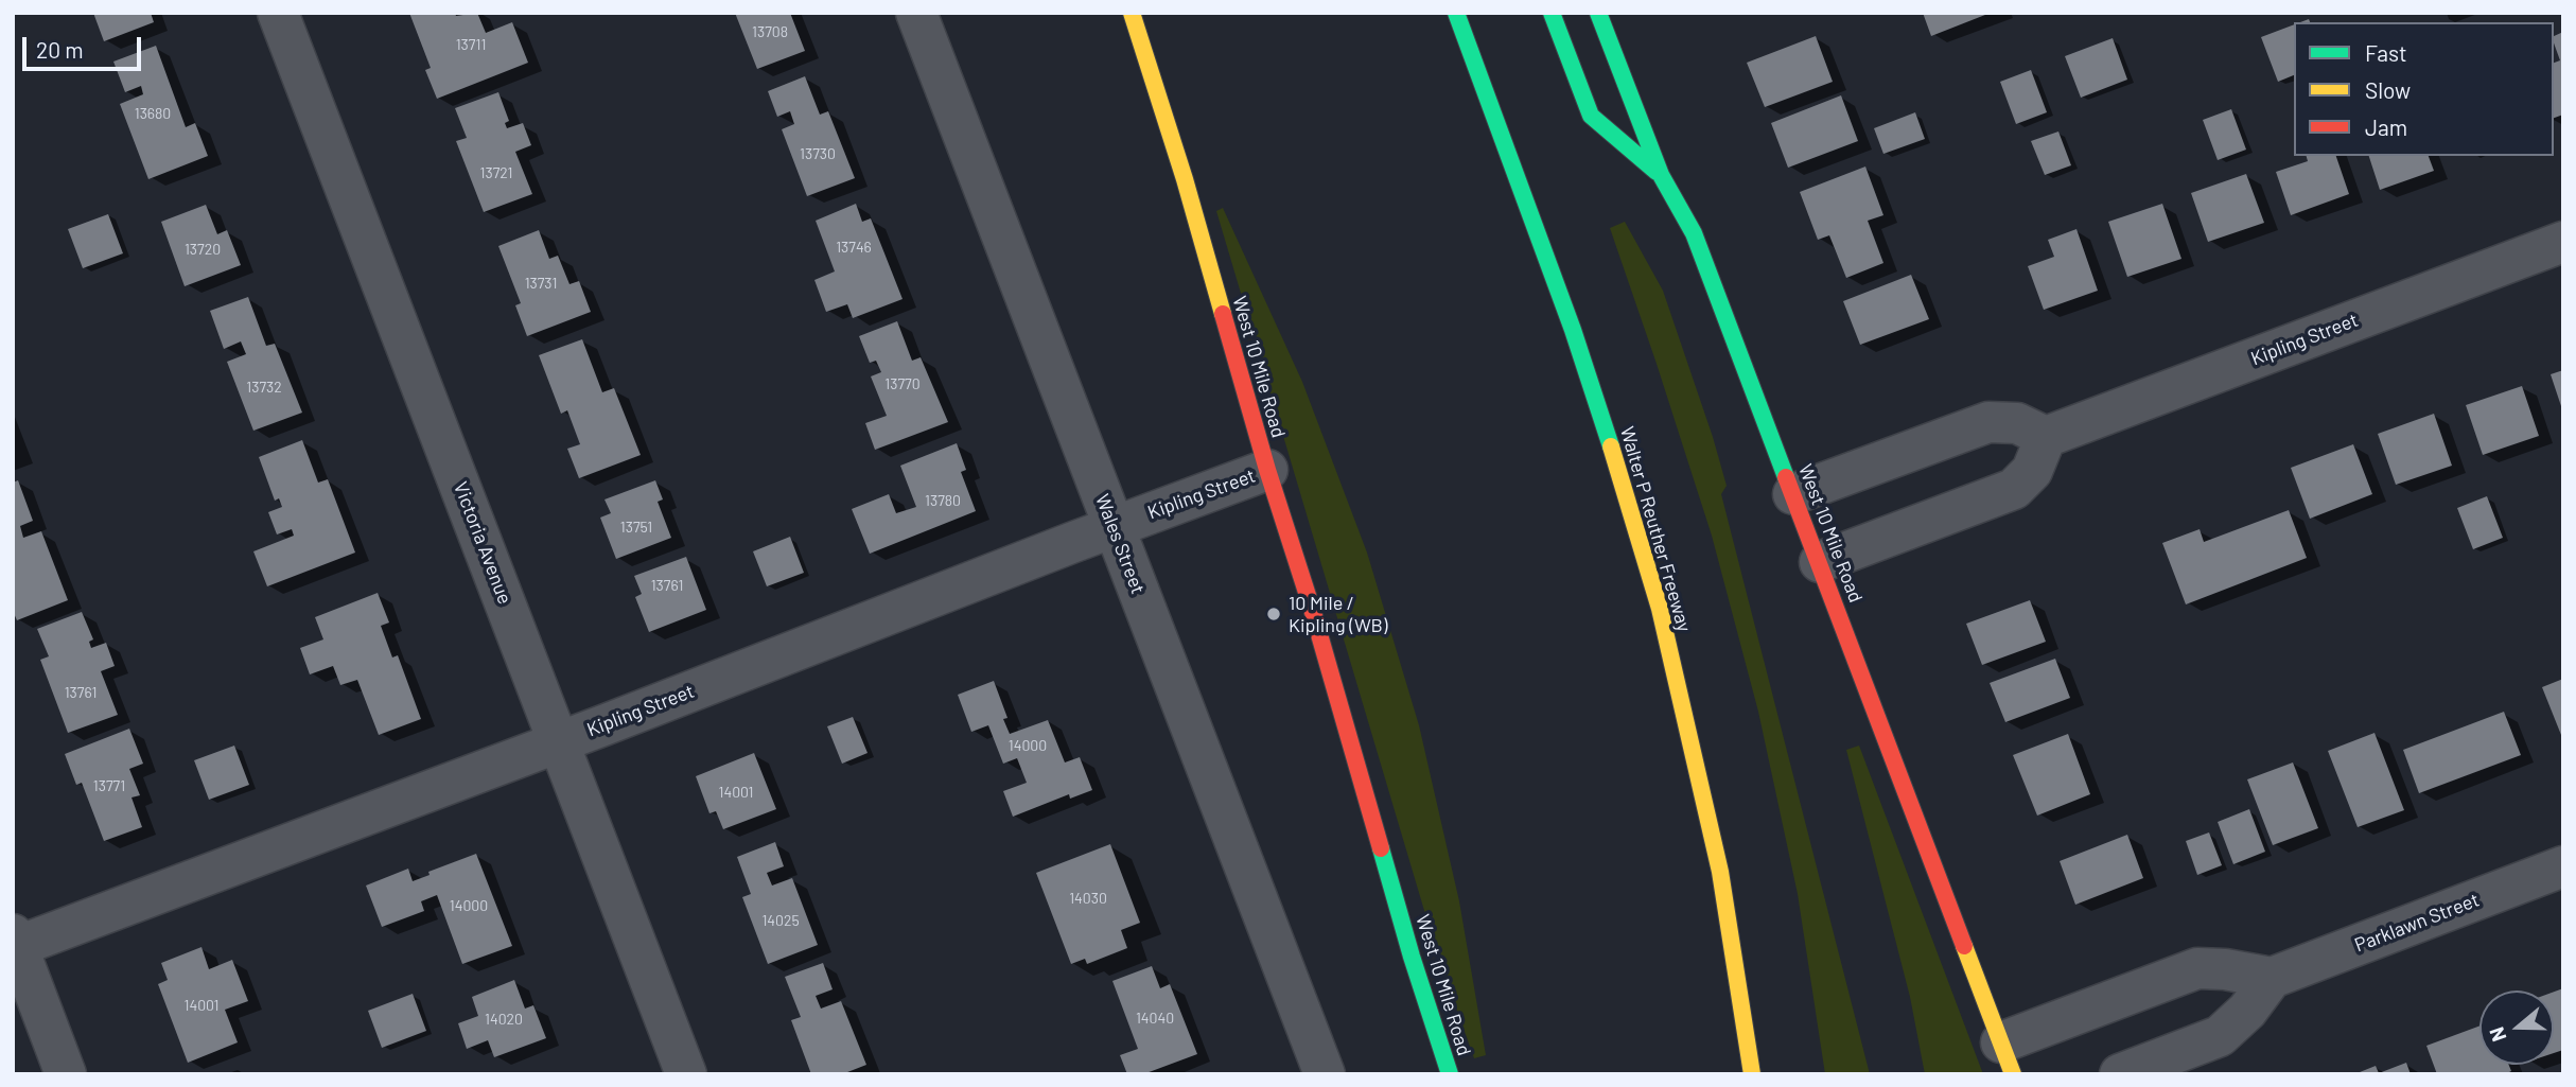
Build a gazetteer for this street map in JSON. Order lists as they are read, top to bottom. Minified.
{"streets":{"main road":["West 10 Mile Road","Walter P Reuther Freeway"],"street":["Kipling Street","Victoria Avenue","Wales Street","Parklawn Street"]},"crossings":[["Kipling Street","West 10 Mile Road"],["Kipling Street","Victoria Avenue"],["Kipling Street","Wales Street"]],"places":["10 Mile / Kipling (WB)"],"house_numbers":["13708","13711","13680","13730","13721","13746","13720","13731","13770","13732","13780","13751","13761","13761","14000","13771","14001","14030","14000","14025","14001","14040","14020"],"legend":["Fast","Slow","Jam"],"scale_bar":"20 m","north":"left"}
